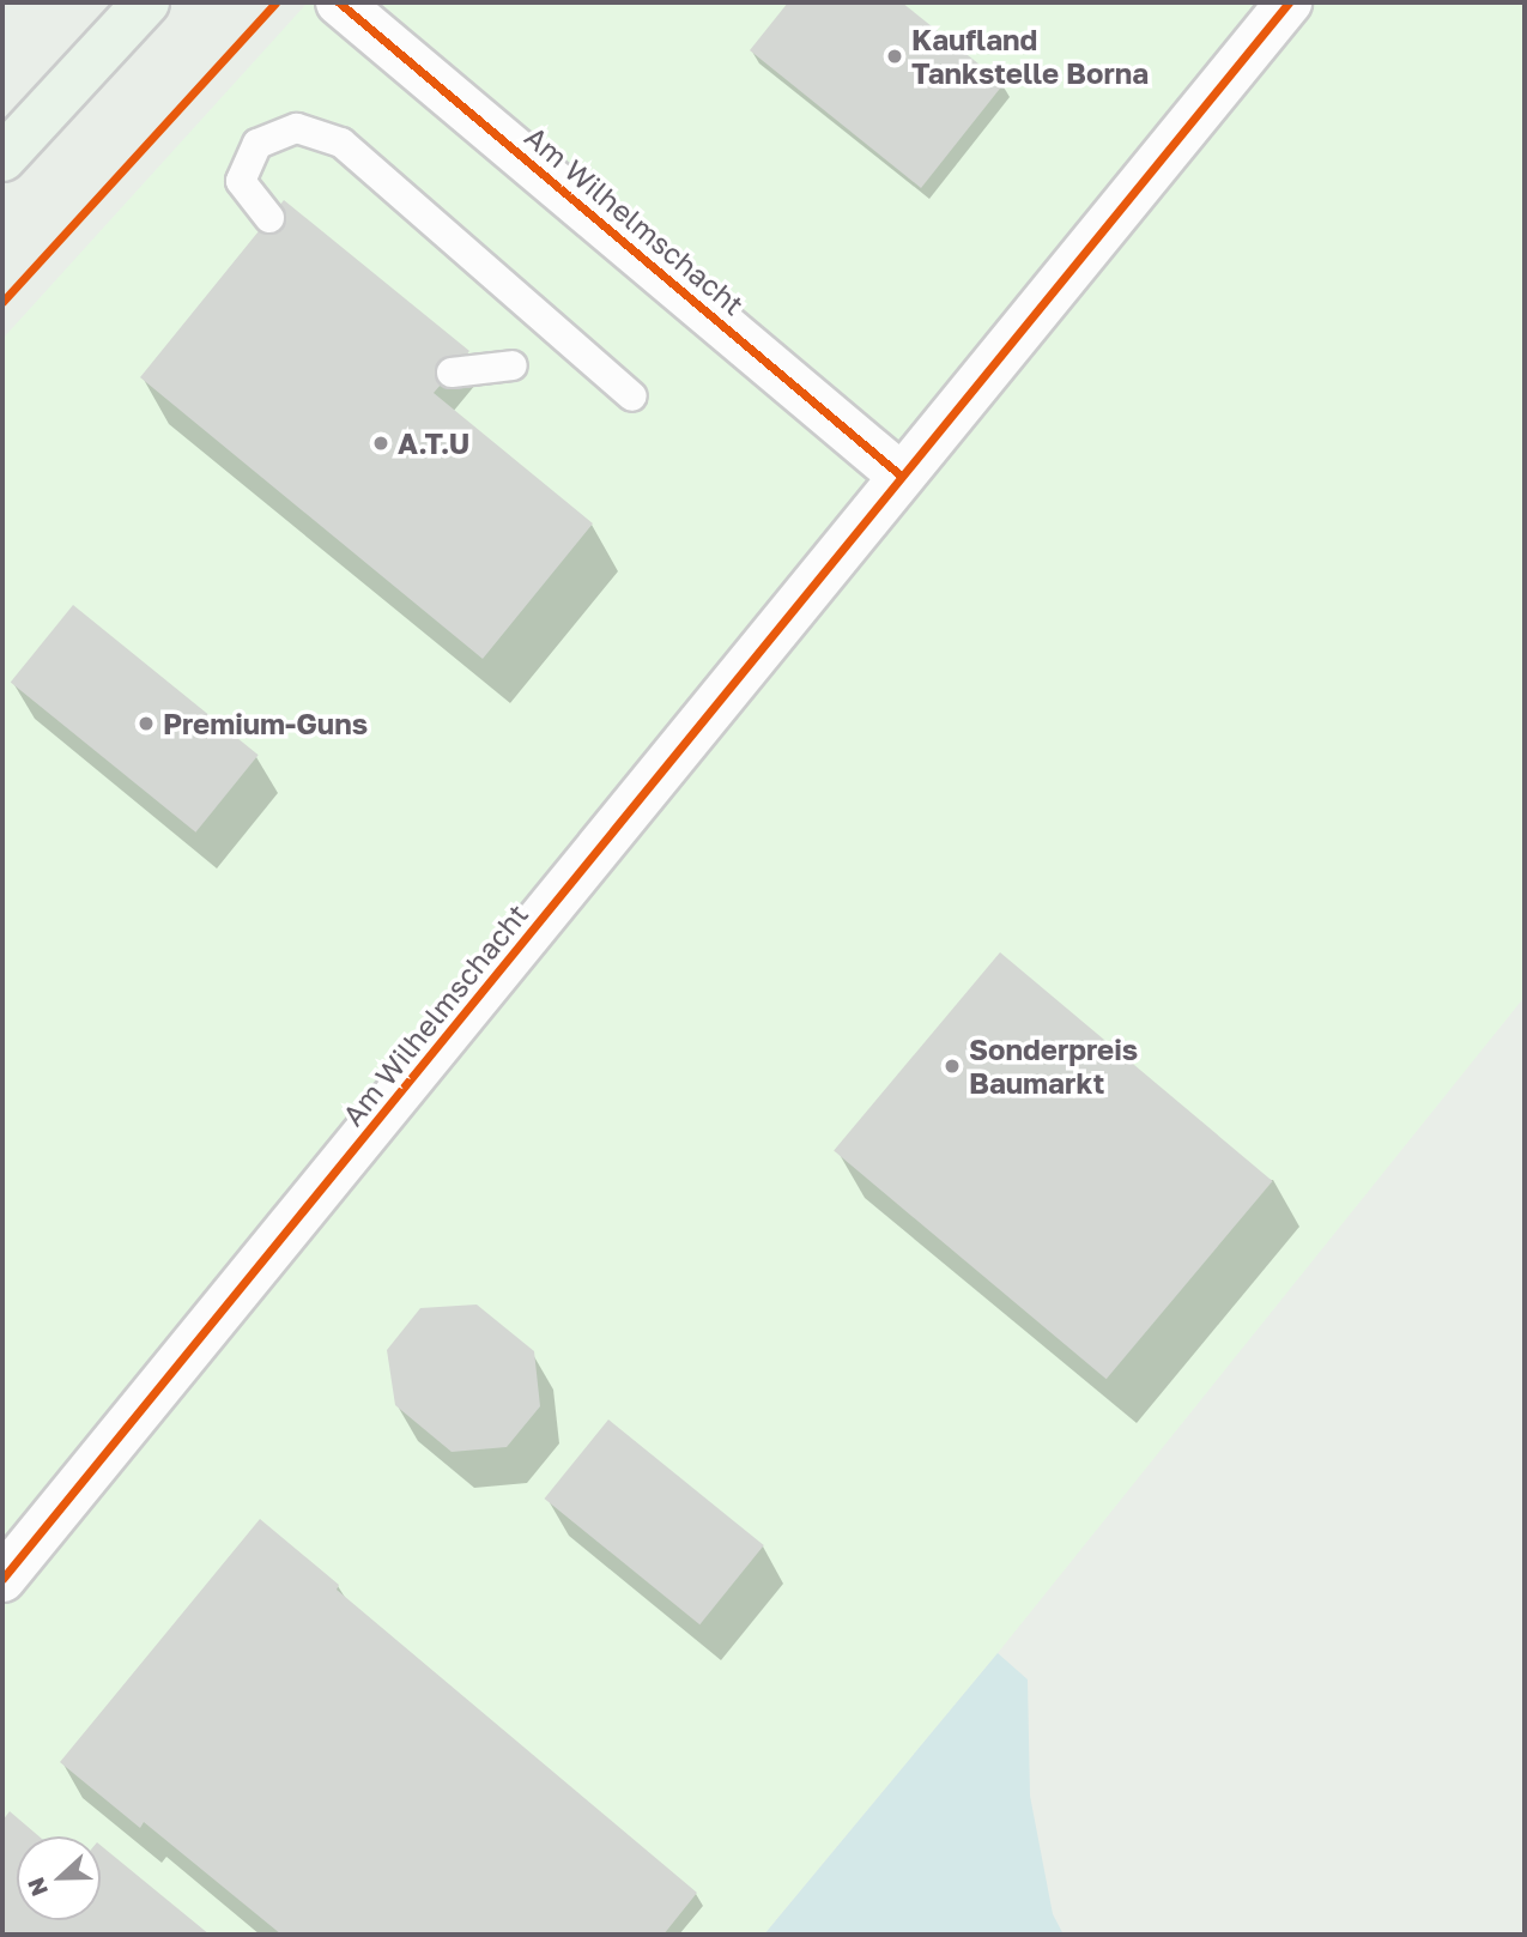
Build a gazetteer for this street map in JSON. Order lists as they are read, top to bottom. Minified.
{"streets":{"street":["Am Wilhelmschacht"]},"places":["Kaufland Tankstelle Borna","A.T.U","Premium-Guns","Sonderpreis Baumarkt"],"north":"left"}
